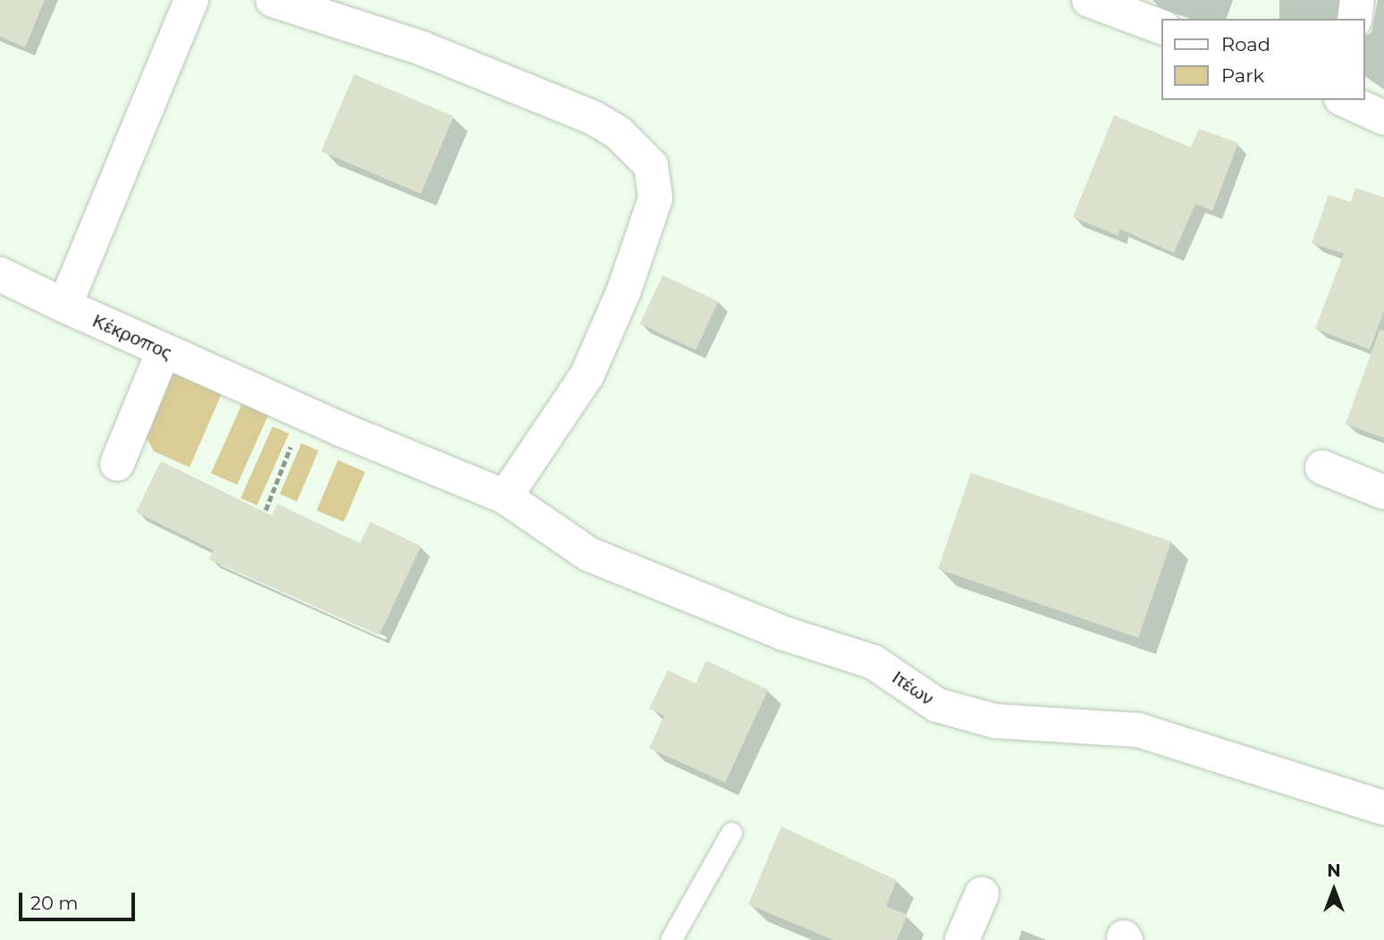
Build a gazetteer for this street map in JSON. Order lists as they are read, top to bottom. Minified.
{"streets":{"street":["Κέκροπος","Ιτέων"]},"crossings":[["Κέκροπος","Ιτέων"]],"legend":["Road","Park"],"scale_bar":"20 m","north":"top"}
